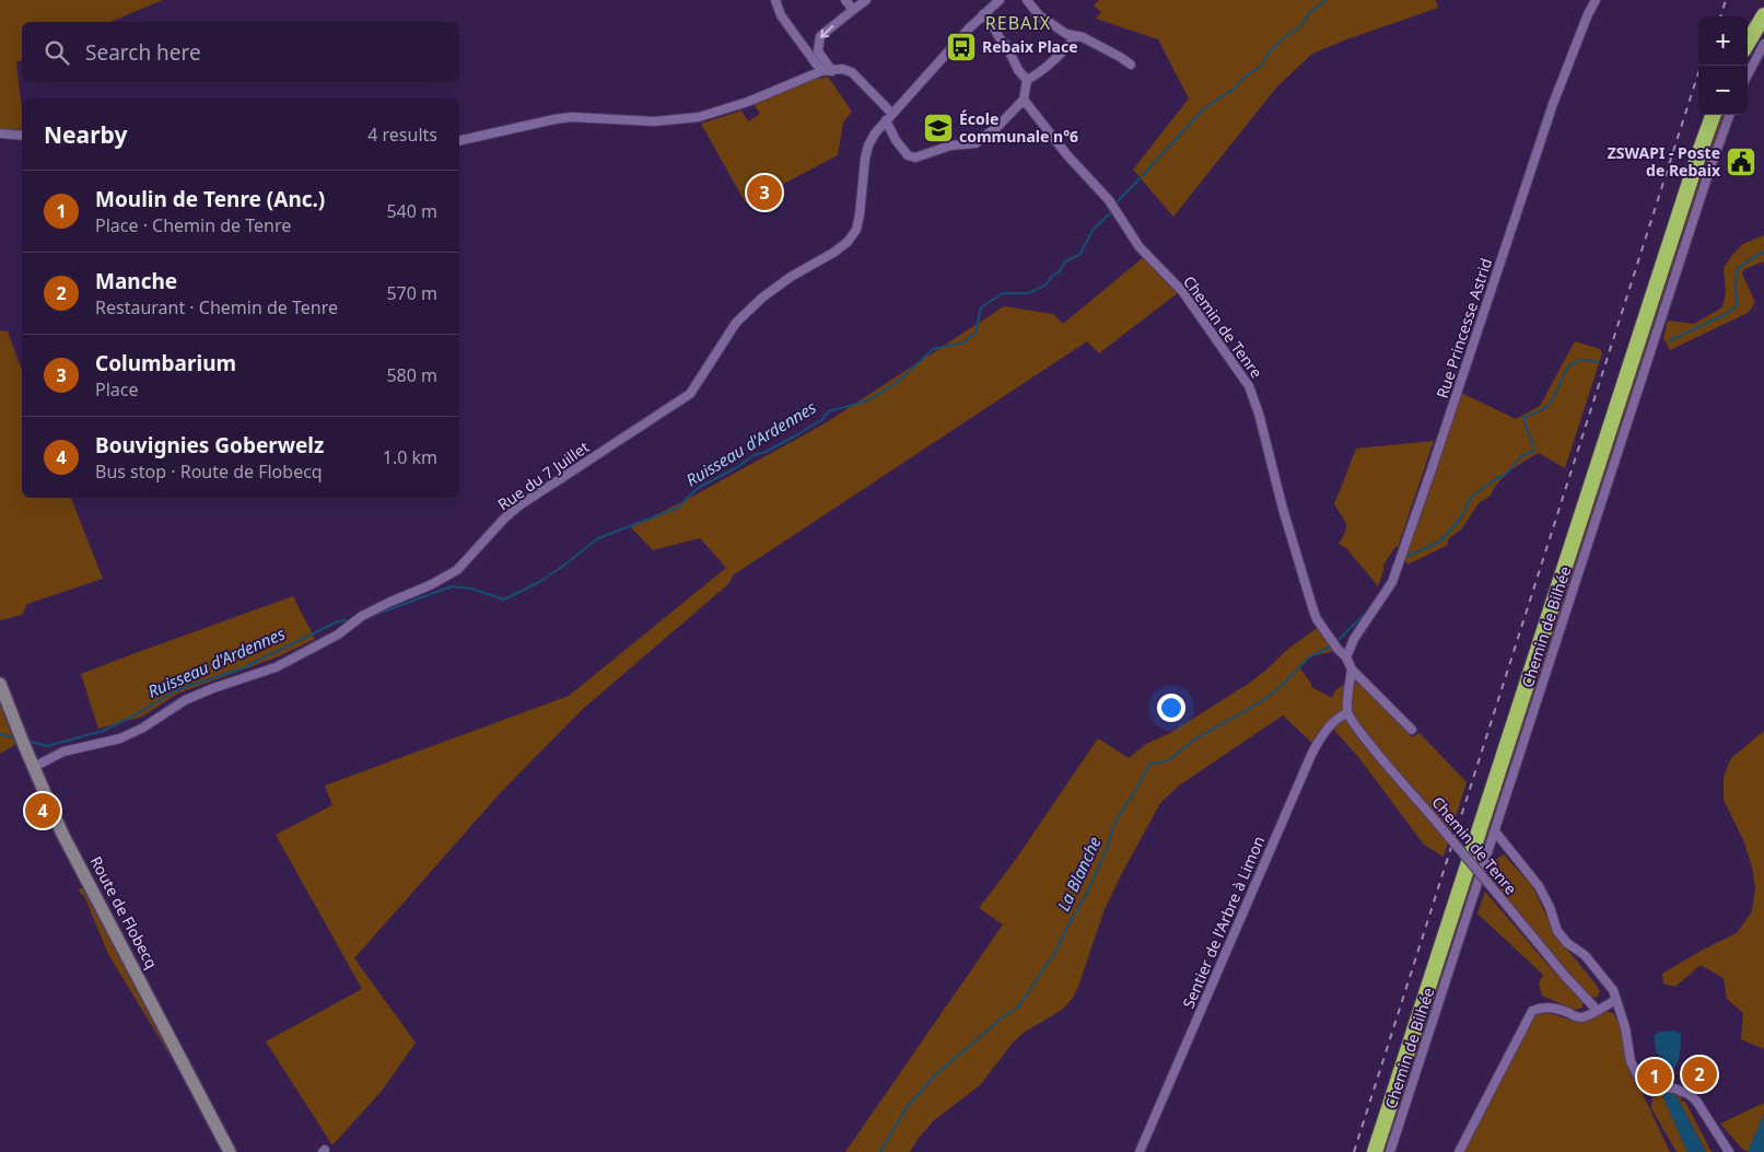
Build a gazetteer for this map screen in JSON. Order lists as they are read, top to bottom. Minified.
{"streets":{"street":["Chemin de Tenre","Rue Princesse Astrid","Rue du 7 Juillet","Chemin de Bilhée","Route de Flobecq","Sentier de l'Arbre à Limon"]},"crossings":[["Chemin de Tenre","Rue Princesse Astrid"],["Chemin de Tenre","Chemin de Bilhée"],["Chemin de Tenre","Sentier de l'Arbre à Limon"],["Rue du 7 Juillet","Route de Flobecq"]],"districts":["REBAIX"],"water":["Ruisseau d'Ardennes","La Blanche"],"places":{"bus stop":["Rebaix Place"],"school or university":["École communale n°6"],"public building":["ZSWAPI - Poste de Rebaix"]},"page":{"map_buttons":["+","−"],"search":"Search here","heading":["Nearby","4 results"],"list":[{"mark":"1","name":"Moulin de Tenre (Anc.)","note":"Place · Chemin de Tenre","value":"540 m"},{"mark":"2","name":"Manche","note":"Restaurant · Chemin de Tenre","value":"570 m"},{"mark":"3","name":"Columbarium","note":"Place","value":"580 m"},{"mark":"4","name":"Bouvignies Goberwelz","note":"Bus stop · Route de Flobecq","value":"1.0 km"}],"pins":["3","4","2","1"]}}
